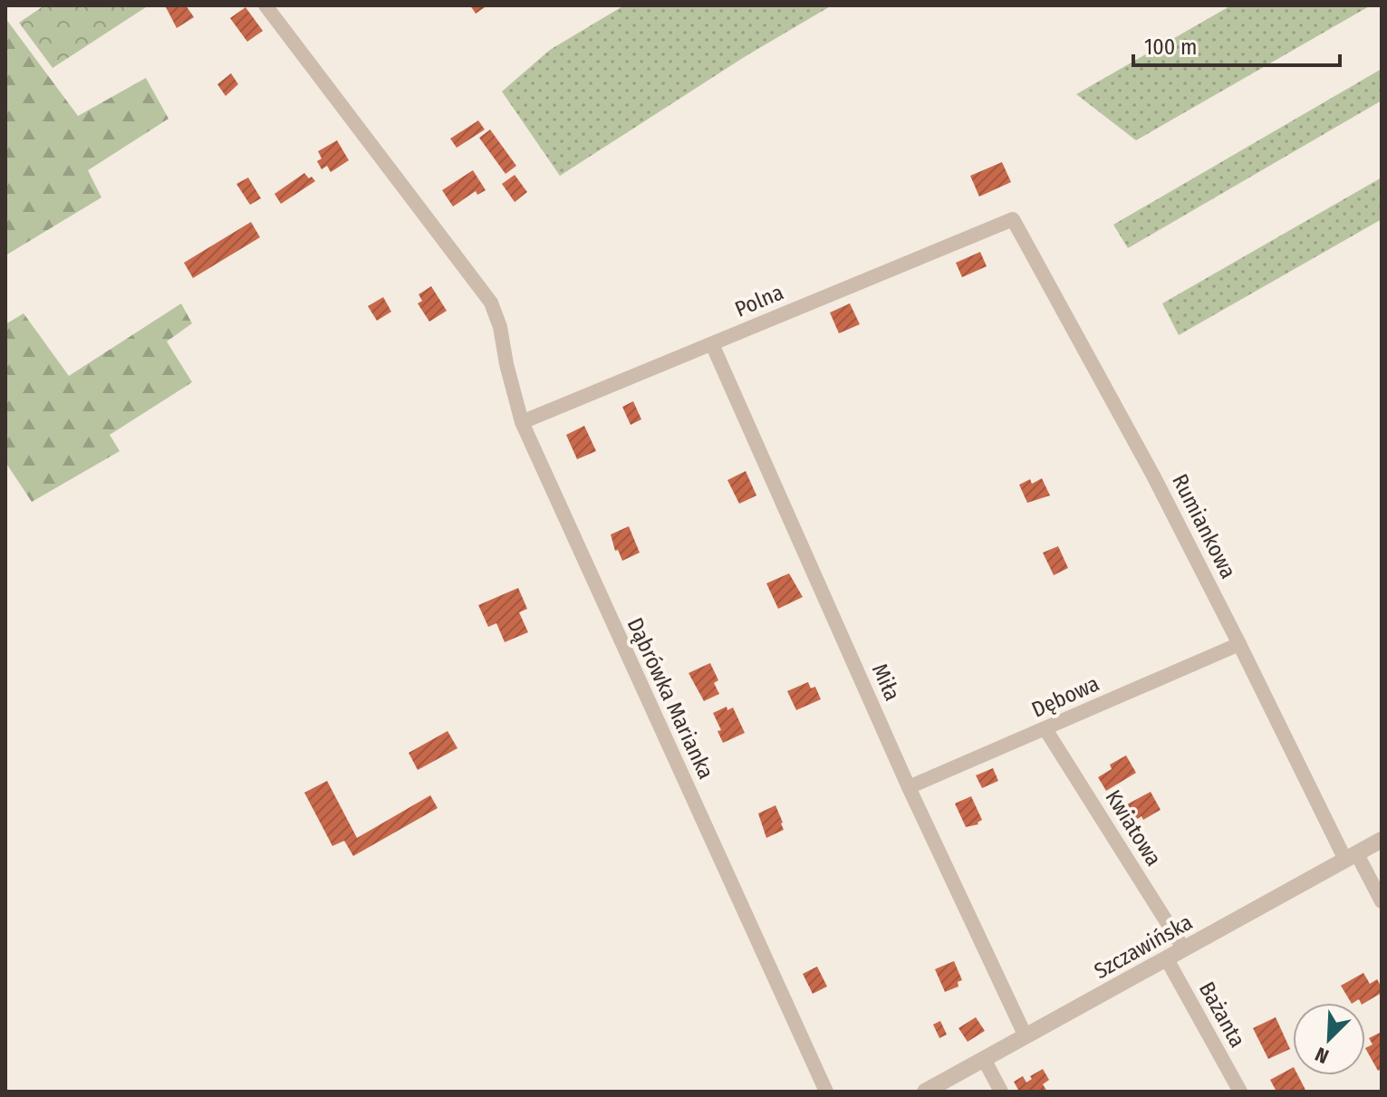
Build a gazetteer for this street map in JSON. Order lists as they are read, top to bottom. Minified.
{"streets":{"street":["Polna","Rumiankowa","Miła","Dębowa","Dąbrówka Marianka","Kwiatowa","Szczawińska","Bażanta"]},"crossings":[["Polna","Rumiankowa"],["Polna","Miła"],["Polna","Dąbrówka Marianka"],["Rumiankowa","Dębowa"],["Rumiankowa","Szczawińska"],["Miła","Dębowa"],["Miła","Szczawińska"],["Dębowa","Kwiatowa"],["Kwiatowa","Szczawińska"],["Szczawińska","Bażanta"]],"scale_bar":"100 m","north":"bottom left"}
